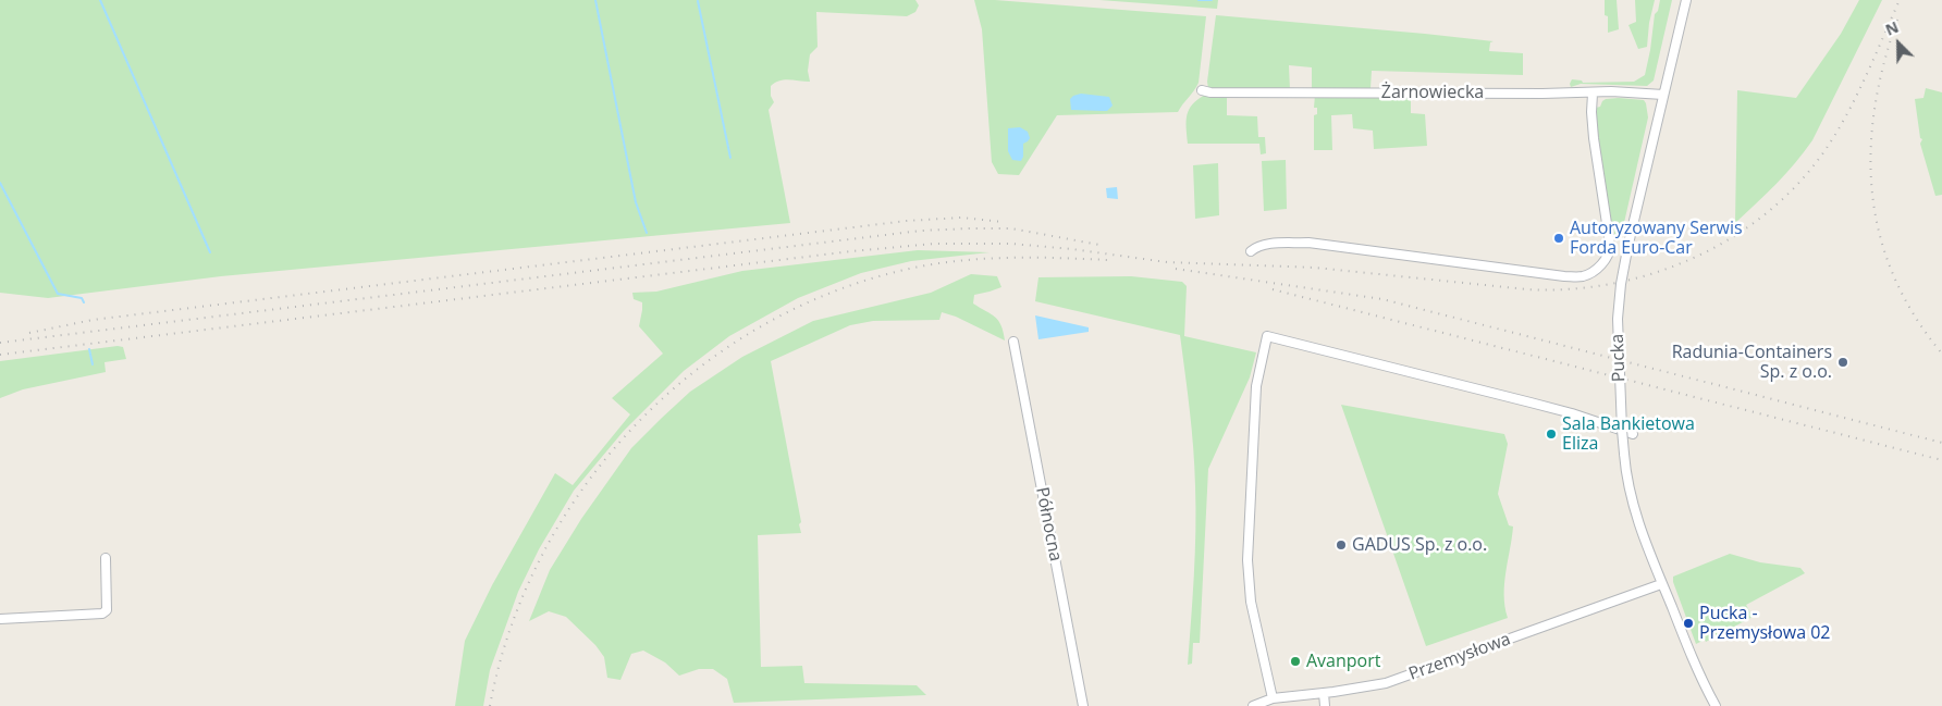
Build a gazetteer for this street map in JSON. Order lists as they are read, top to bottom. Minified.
{"streets":{"street":["Żarnowiecka","Pucka","Północna","Przemysłowa"]},"crossings":[["Żarnowiecka","Pucka"],["Pucka","Przemysłowa"]],"places":["Autoryzowany Serwis Forda Euro-Car","Radunia-Containers Sp. z o.o.","Sala Bankietowa Eliza","GADUS Sp. z o.o.","Pucka - Przemysłowa 02","Avanport"],"north":"top left"}
